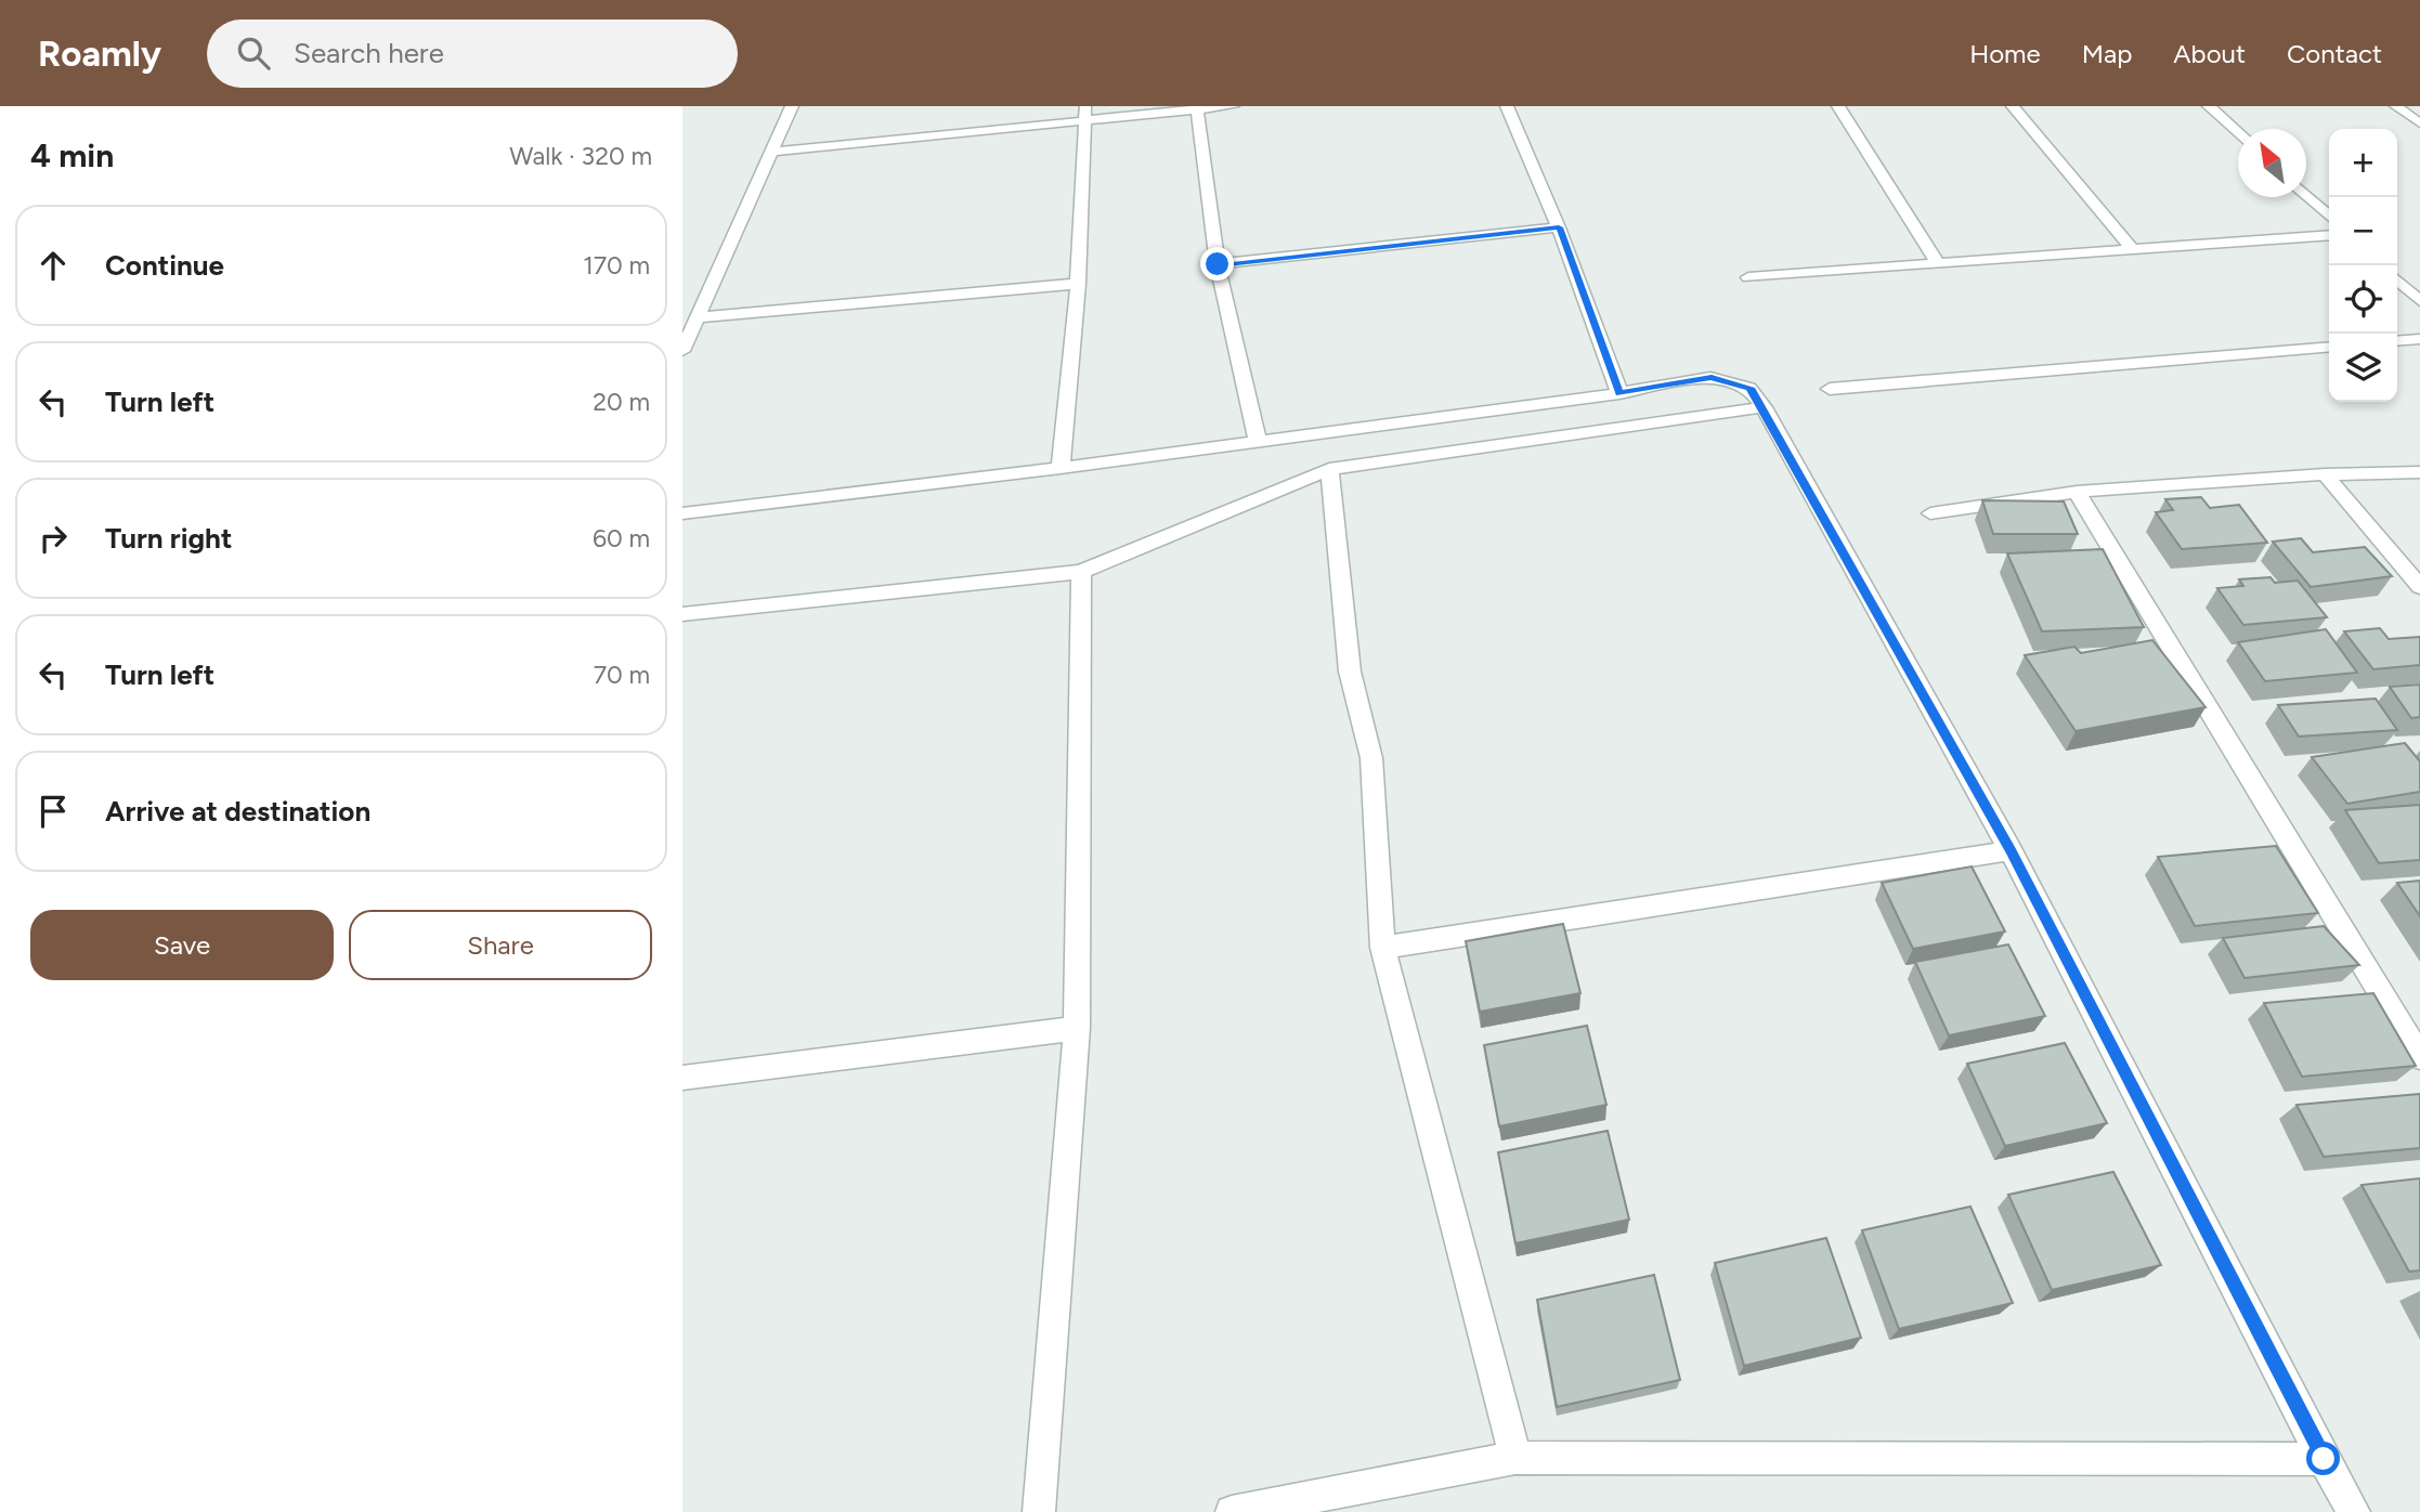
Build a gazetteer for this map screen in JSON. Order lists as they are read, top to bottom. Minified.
{"north":"top left","page":{"header":"Roamly","search":"Search here","nav":["Home","Map","About","Contact"],"heading":["4 min","Walk · 320 m"],"map_buttons":["+","−"],"list":[["Continue","170 m"],["Turn left","20 m"],["Turn right","60 m"],["Turn left","70 m"],"Arrive at destination"],"buttons":["Save","Share"]}}
